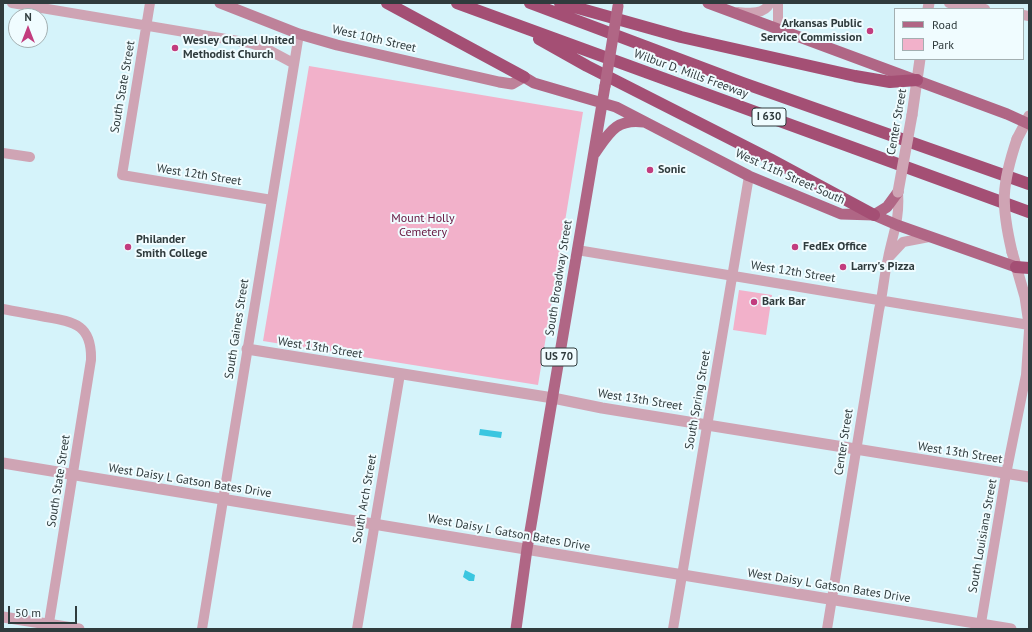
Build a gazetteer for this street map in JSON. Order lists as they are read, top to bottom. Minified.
{"streets":{"highway":["Wilbur D. Mills Freeway","I 630"],"main road":["West 10th Street","West 11th Street South","South Broadway Street","US 70"],"street":["South State Street","Center Street","West 12th Street","South Gaines Street","West 13th Street","South Spring Street","West Daisy L Gatson Bates Drive","South Arch Street","South Louisiana Street"]},"crossings":[["West 10th Street","West 11th Street South"],["West 10th Street","South Gaines Street"],["South State Street","West 12th Street"],["South State Street","West Daisy L Gatson Bates Drive"],["Center Street","West 12th Street"],["Center Street","West 11th Street South"],["Center Street","West 13th Street"],["Center Street","West Daisy L Gatson Bates Drive"],["West 12th Street","South Broadway Street"],["West 12th Street","South Gaines Street"],["West 12th Street","South Spring Street"],["West 11th Street South","South Broadway Street"],["West 11th Street South","South Spring Street"],["South Broadway Street","West 13th Street"],["South Broadway Street","West Daisy L Gatson Bates Drive"],["South Gaines Street","West 13th Street"],["South Gaines Street","West Daisy L Gatson Bates Drive"],["West 13th Street","South Spring Street"],["West 13th Street","South Arch Street"],["West 13th Street","South Louisiana Street"],["South Spring Street","West Daisy L Gatson Bates Drive"],["West Daisy L Gatson Bates Drive","South Arch Street"],["West Daisy L Gatson Bates Drive","South Louisiana Street"]],"parks":["Mount Holly Cemetery"],"places":["Arkansas Public Service Commission","Wesley Chapel United Methodist Church","Sonic","Philander Smith College","FedEx Office","Larry's Pizza","Bark Bar"],"legend":["Road","Park"],"scale_bar":"50 m","north":"top"}
